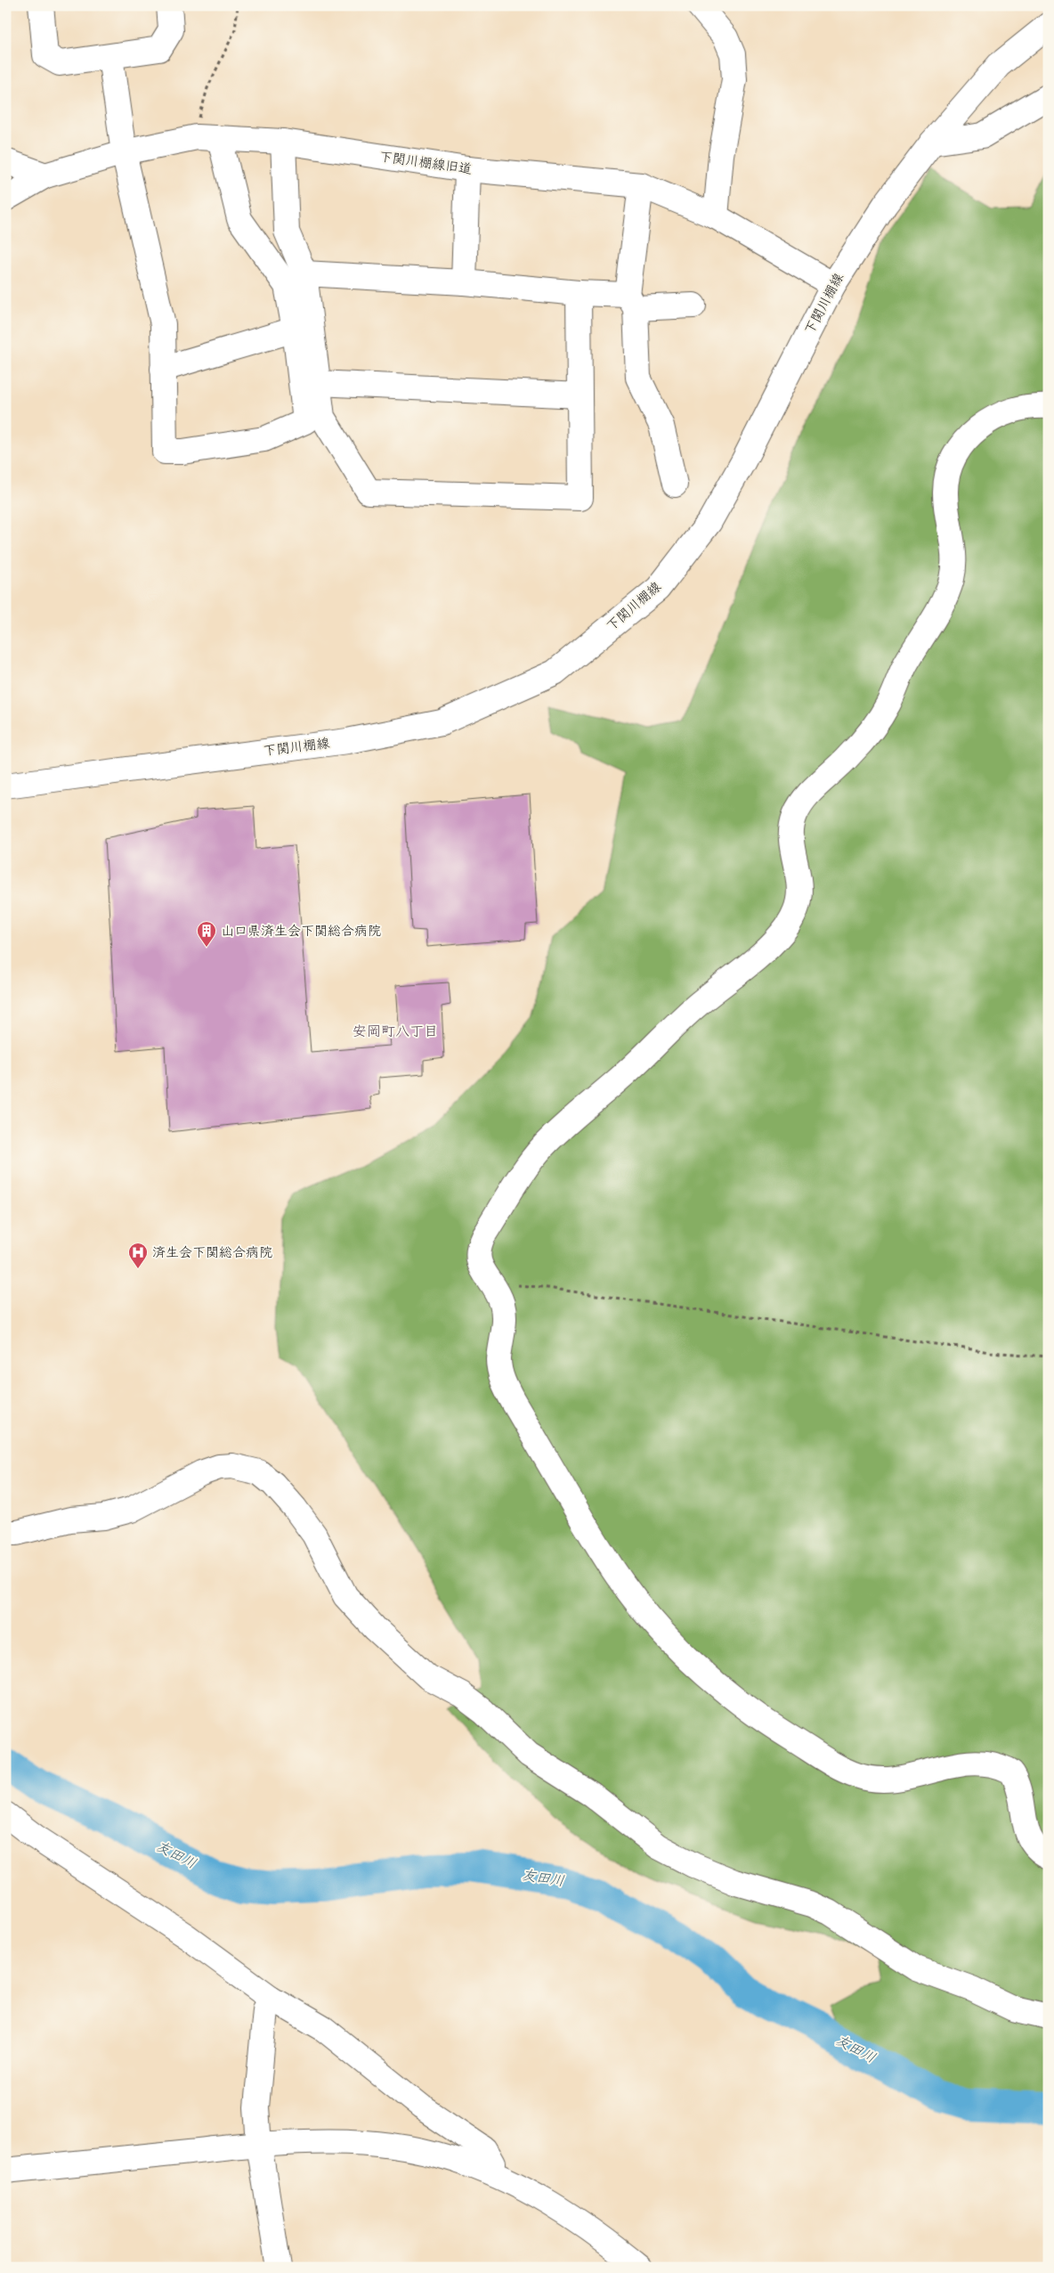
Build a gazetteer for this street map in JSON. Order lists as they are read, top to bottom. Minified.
{"streets":{"street":["下関川棚線旧道","下関川棚線"]},"crossings":[["下関川棚線旧道","下関川棚線"]],"districts":["安岡町八丁目"],"water":["友田川"],"places":{"building":["山口県済生会下関総合病院"],"hospital":["済生会下関総合病院"]}}
